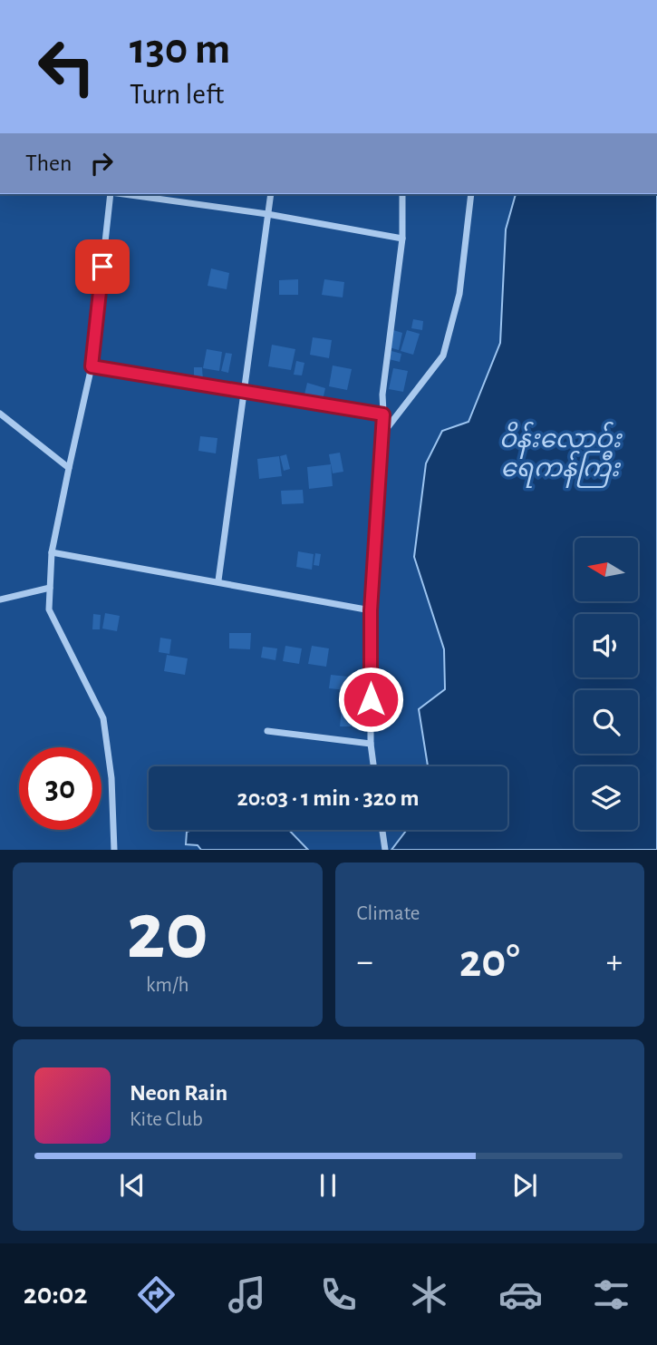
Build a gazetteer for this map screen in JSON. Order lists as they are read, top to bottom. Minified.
{"water":["ဝိန်းလောဝ်း ရေကန်ကြီး"],"north":"left","page":{"turn":["130 m","Turn left"],"then":"Then","limit":"30","trip":"20:03 · 1 min · 320 m","tile":[["20","km/h"],"Climate"],"heat":["−","20°","+"],"song":["Neon Rain","Kite Club"],"tabs":"20:02"}}
